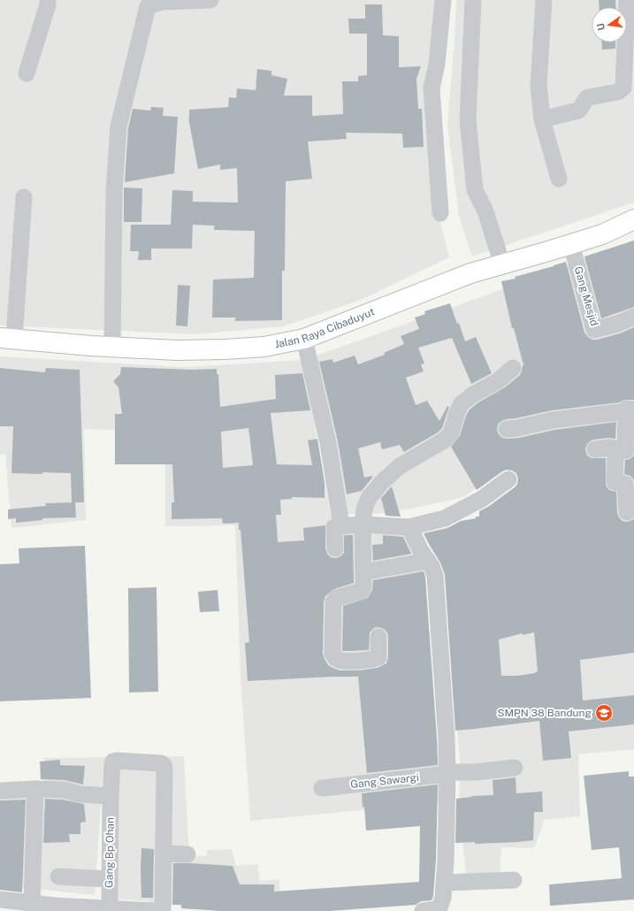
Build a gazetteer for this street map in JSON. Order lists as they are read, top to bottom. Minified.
{"streets":{"main road":["Jalan Raya Cibaduyut"],"street":["Gang Mesjid","Gang Sawargi","Gang Bp Ohan"]},"crossings":[["Gang Mesjid","Jalan Raya Cibaduyut"]],"places":{"school or university":["SMPN 38 Bandung"]},"north":"left"}
